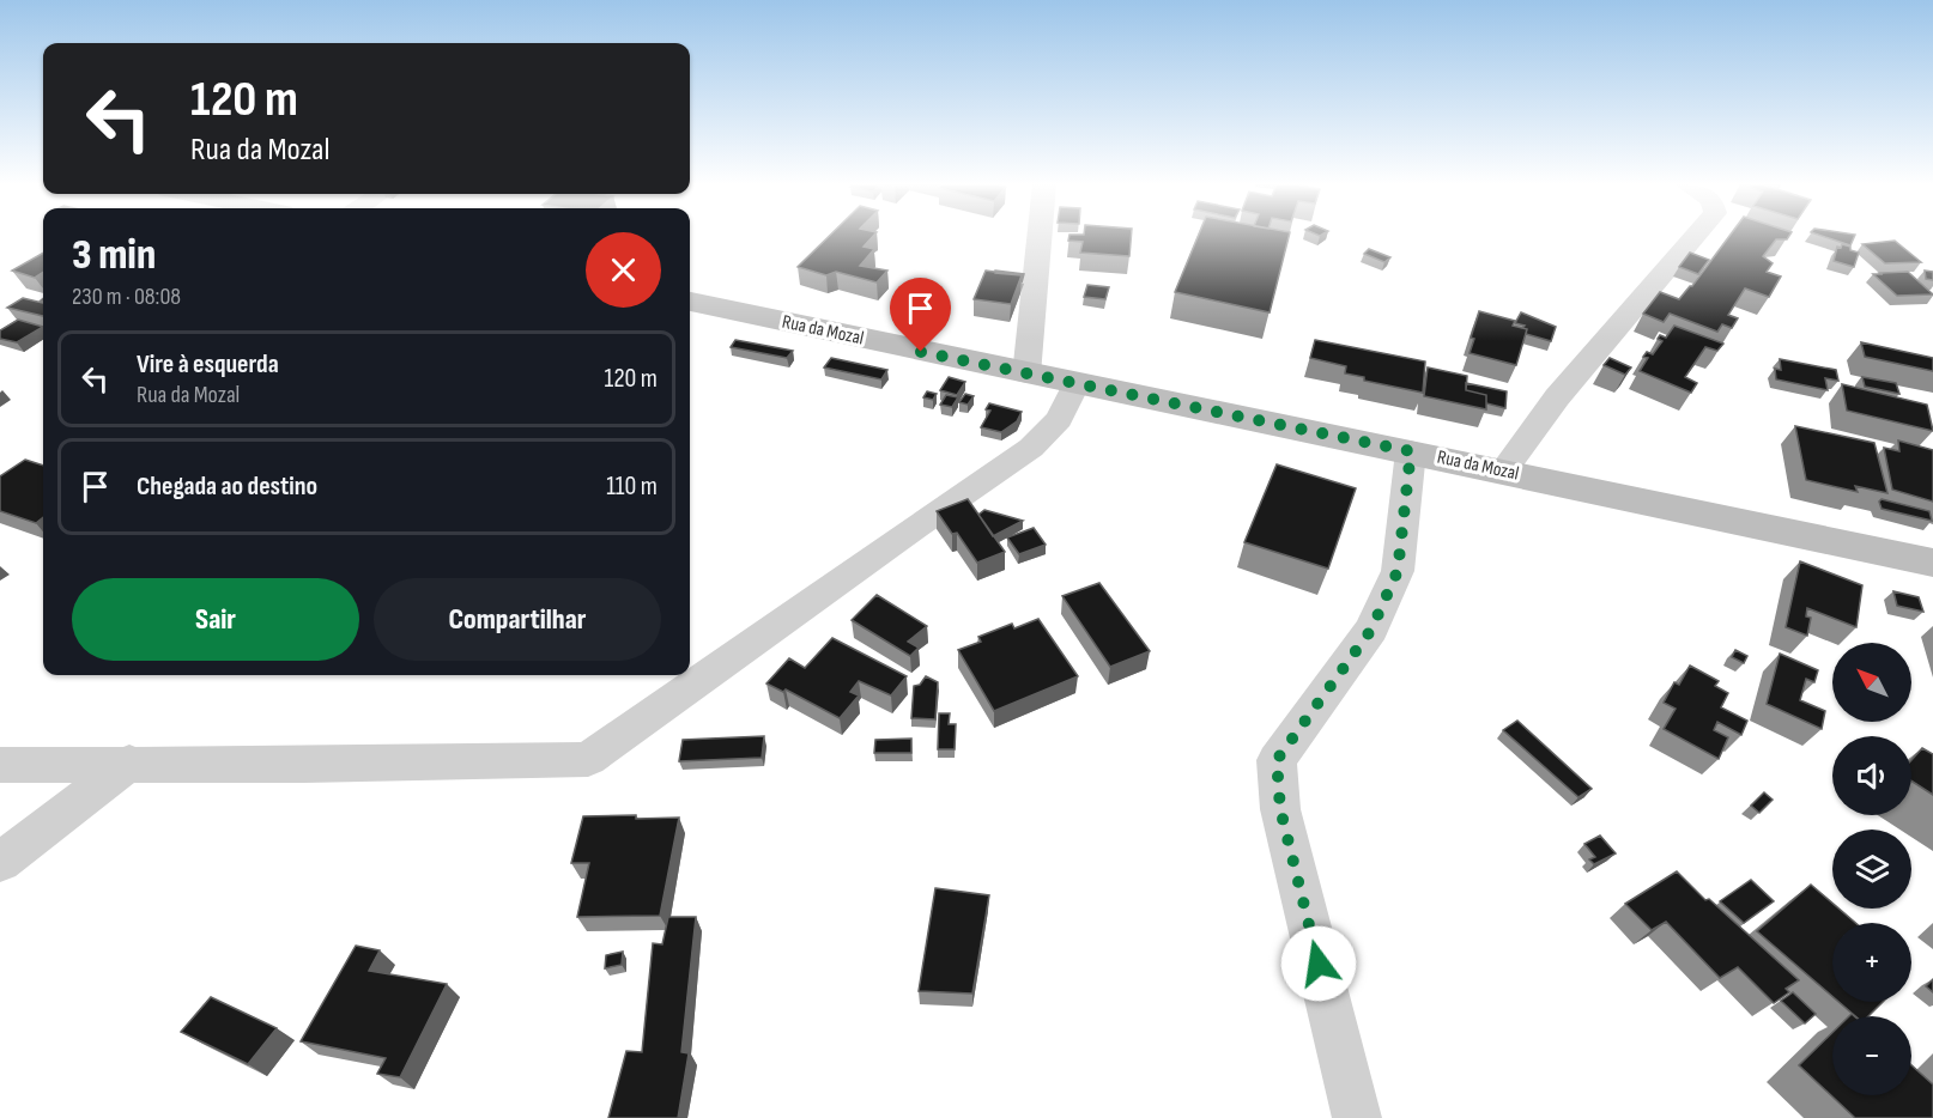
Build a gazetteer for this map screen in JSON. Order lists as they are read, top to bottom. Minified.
{"streets":{"main road":["Rua da Mozal"]},"north":"top left","page":{"turn":["120 m","Rua da Mozal"],"heading":["3 min","230 m · 08:08"],"list":[{"name":"Vire à esquerda","note":"Rua da Mozal","value":"120 m"},{"name":"Chegada ao destino","value":"110 m"}],"buttons":["Sair","Compartilhar"],"map_buttons":["+","−"]}}
